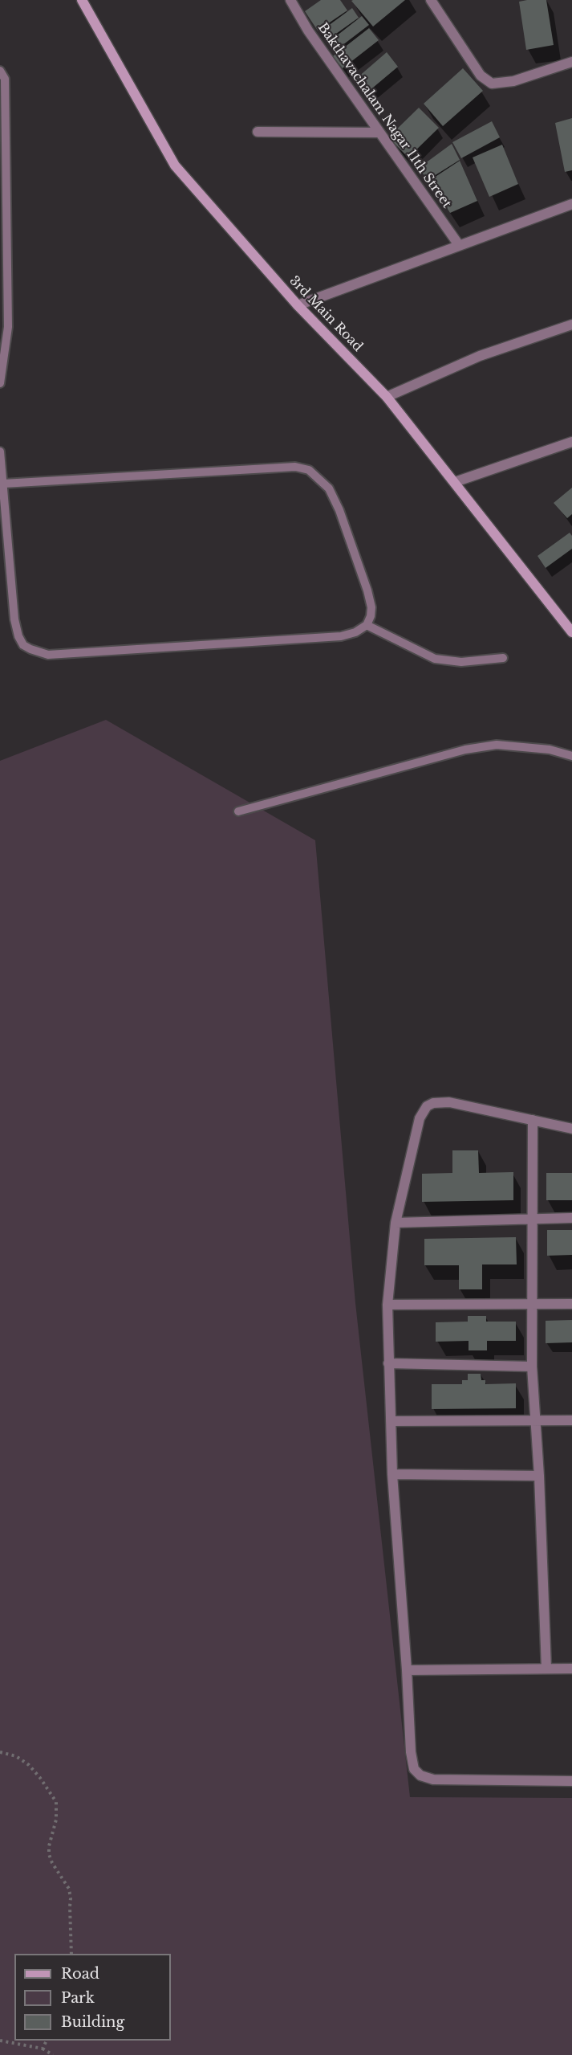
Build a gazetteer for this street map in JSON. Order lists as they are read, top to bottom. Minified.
{"streets":{"street":["Bakthavachalam Nagar 11th Street","3rd Main Road"]},"legend":["Road","Park","Building"]}
